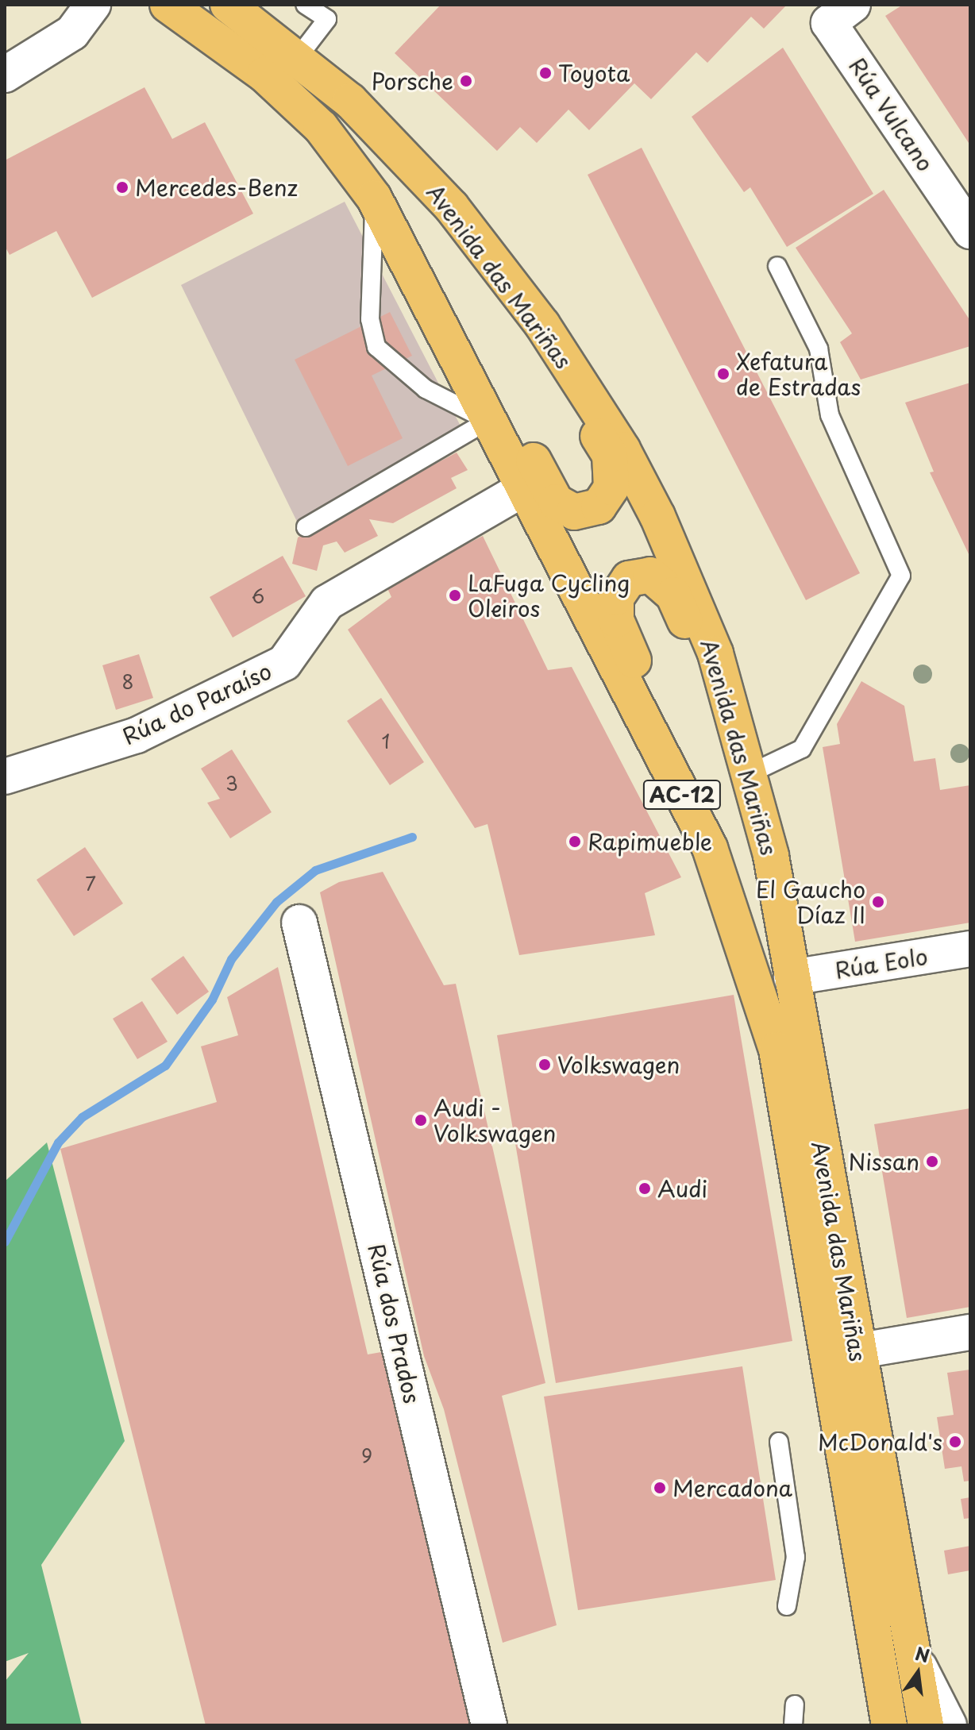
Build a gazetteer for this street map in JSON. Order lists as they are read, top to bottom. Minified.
{"streets":{"highway":["Avenida das Mariñas","AC-12"],"street":["Rúa Vulcano","Rúa do Paraíso","Rúa Eolo","Rúa dos Prados"]},"crossings":[["Avenida das Mariñas","Rúa do Paraíso"],["Avenida das Mariñas","Rúa Eolo"]],"places":["Toyota","Porsche","Mercedes-Benz","Xefatura de Estradas","LaFuga Cycling Oleiros","Rapimueble","El Gaucho Díaz II","Volkswagen","Audi - Volkswagen","Nissan","Audi","McDonald's","Mercadona"],"house_numbers":["6","8","1","3","7","9"],"north":"top"}
